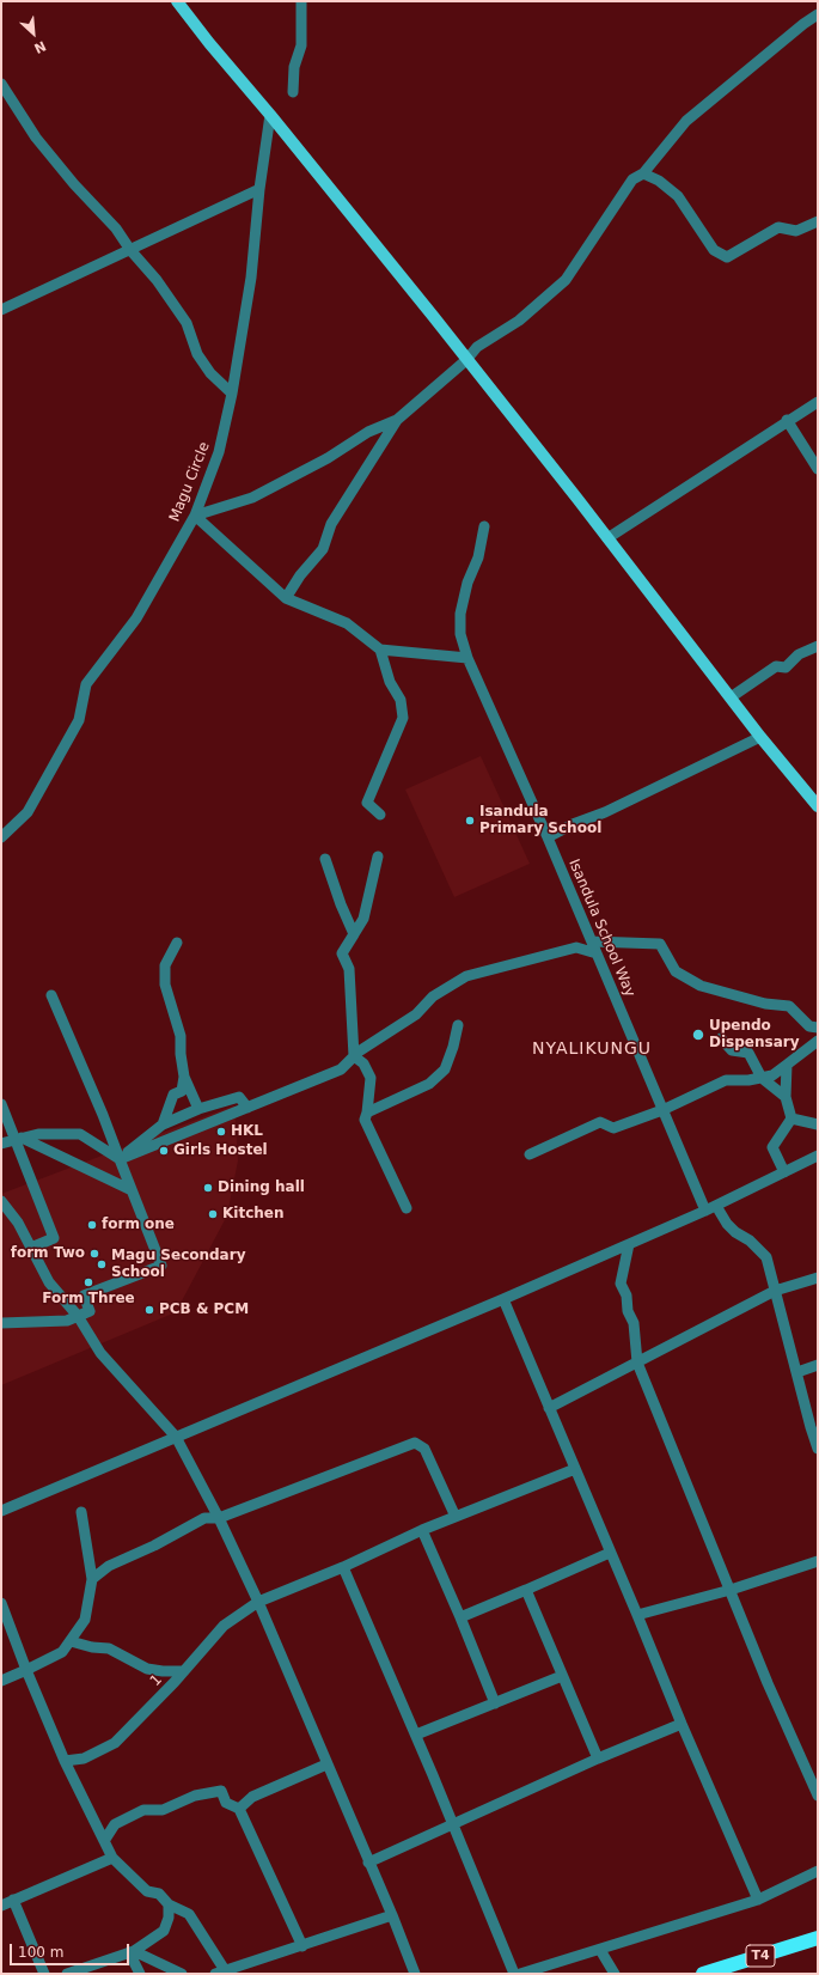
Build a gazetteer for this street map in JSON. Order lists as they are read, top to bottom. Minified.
{"streets":{"highway":["T4"],"street":["Magu Circle","Isandula School Way","1"]},"districts":["NYALIKUNGU"],"places":["Isandula Primary School","Upendo Dispensary","HKL","Girls Hostel","Dining hall","Kitchen","form one","form Two","Magu Secondary School","Form Three","PCB & PCM"],"scale_bar":"100 m","north":"bottom right"}
